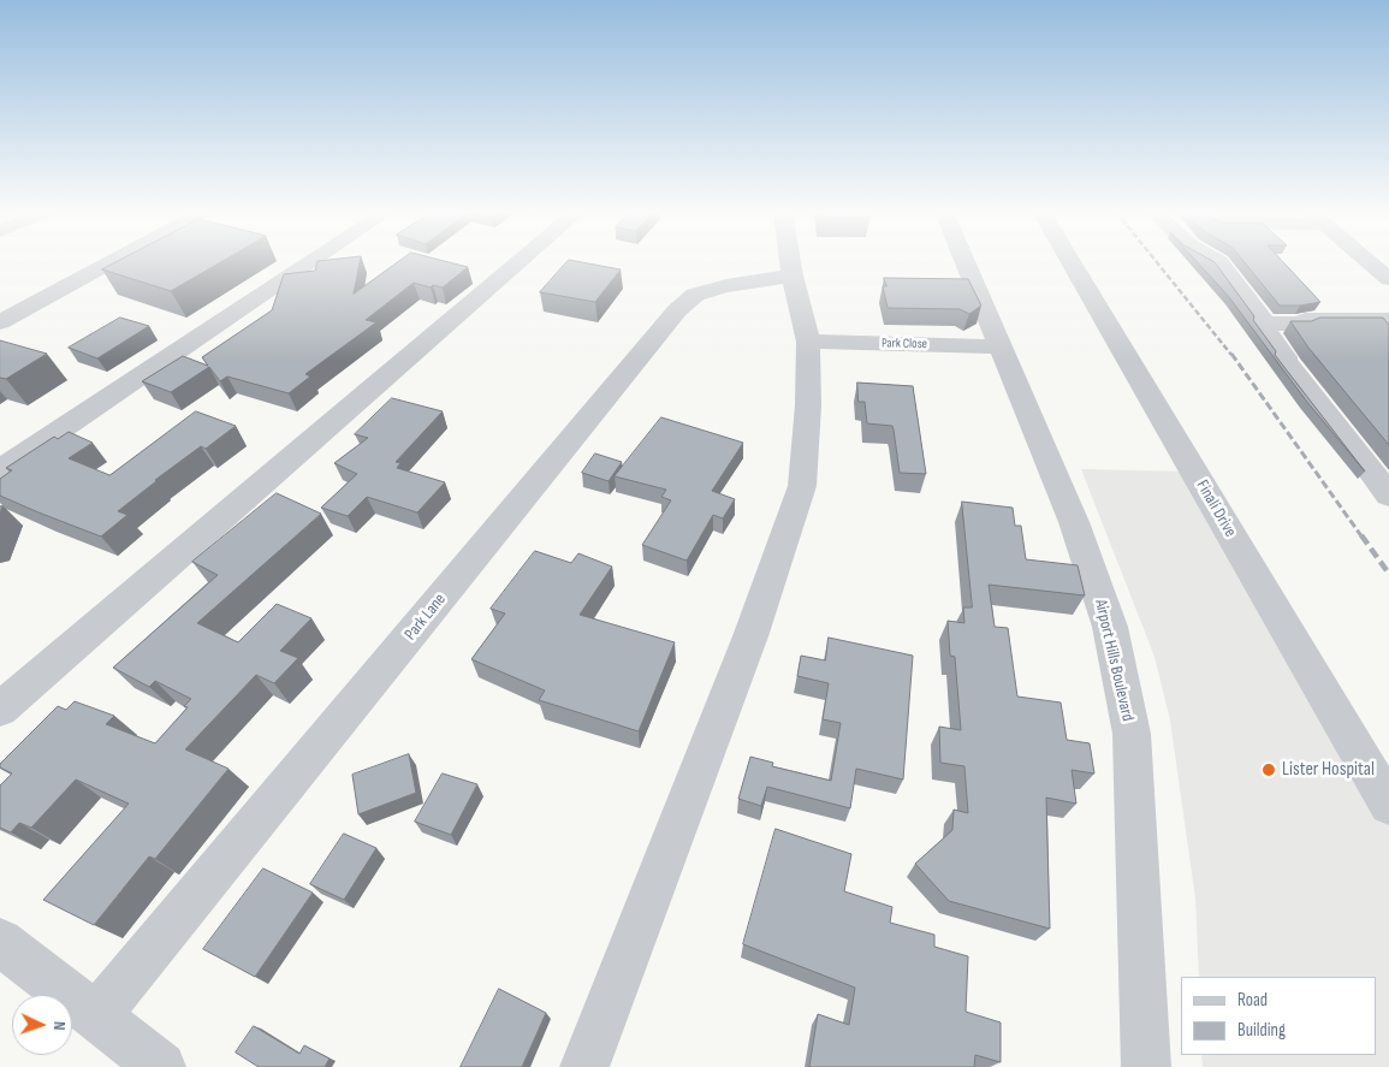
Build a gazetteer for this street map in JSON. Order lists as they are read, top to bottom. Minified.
{"streets":{"street":["Park Close","Finali Drive","Park Lane","Airport Hills Boulevard"]},"crossings":[["Park Close","Airport Hills Boulevard"]],"places":["Lister Hospital"],"legend":["Road","Building"],"north":"right"}
